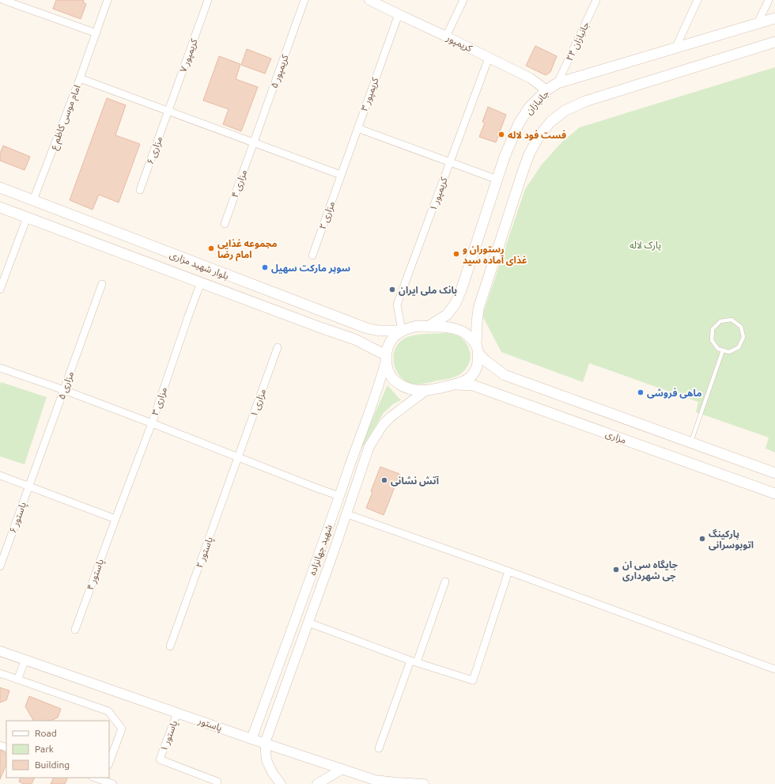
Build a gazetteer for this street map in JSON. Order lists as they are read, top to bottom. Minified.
{"streets":{"main road":["جانبازان","بلوار شهید مزاری","مزاری"],"street":["جانبازان ۲۴","کریمپور","کریمپور ۷","کریمپور ۵","کریمپور ۳","امام موسی کاظم ع","مزاری ۶","مزاری ۴","کریمپور ۱","مزاری ۲","مزاری ۵","مزاری ۳","مزاری ۱","پاستور ۶","شهید جهانزاده","پاستور ۲","پاستور ۴","پاستور","پاستور ۱"]},"crossings":[["جانبازان ۲۴","جانبازان"],["کریمپور","کریمپور ۳"],["کریمپور","جانبازان"],["کریمپور","کریمپور ۱"],["کریمپور ۷","مزاری ۶"],["کریمپور ۵","مزاری ۴"],["کریمپور ۳","مزاری ۲"],["جانبازان","کریمپور ۱"],["جانبازان","بلوار شهید مزاری"],["جانبازان","مزاری"],["جانبازان","شهید جهانزاده"],["امام موسی کاظم ع","بلوار شهید مزاری"],["کریمپور ۱","بلوار شهید مزاری"],["کریمپور ۱","مزاری"],["کریمپور ۱","شهید جهانزاده"],["بلوار شهید مزاری","مزاری ۳"],["بلوار شهید مزاری","مزاری"],["بلوار شهید مزاری","شهید جهانزاده"],["مزاری ۵","پاستور ۶"],["مزاری ۳","پاستور ۴"],["مزاری ۱","پاستور ۲"],["مزاری","شهید جهانزاده"],["شهید جهانزاده","پاستور"],["پاستور","پاستور ۱"]],"parks":["پارک لاله"],"places":["فست فود لاله","مجموعه غذایی امام رضا","رستوران و غذای آماده سید","سوپر مارکت سهیل","بانک ملی ایران","ماهی فروشی","آتش نشانی","پارکینگ اتوبوسرانی","جایگاه سی ان جی شهرداری"],"legend":["Road","Park","Building"]}
